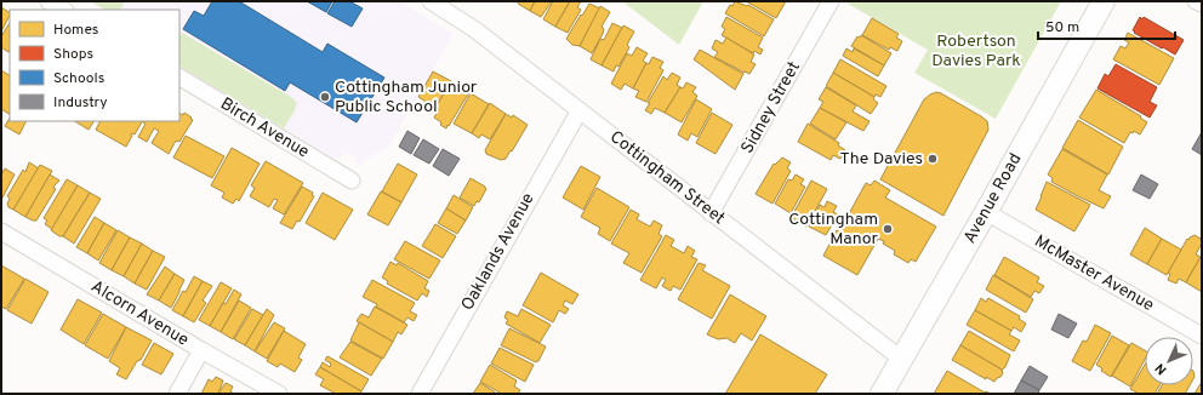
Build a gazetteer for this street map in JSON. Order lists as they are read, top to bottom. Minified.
{"streets":{"main road":["Avenue Road"],"street":["Sidney Street","Birch Avenue","Cottingham Street","Oaklands Avenue","McMaster Avenue","Alcorn Avenue"]},"crossings":[["Sidney Street","Cottingham Street"],["Cottingham Street","Avenue Road"],["Cottingham Street","Oaklands Avenue"],["Avenue Road","McMaster Avenue"]],"parks":["Robertson Davies Park"],"places":["Cottingham Junior Public School","The Davies","Cottingham Manor"],"legend":["Homes","Shops","Schools","Industry"],"scale_bar":"50 m","north":"bottom left"}
